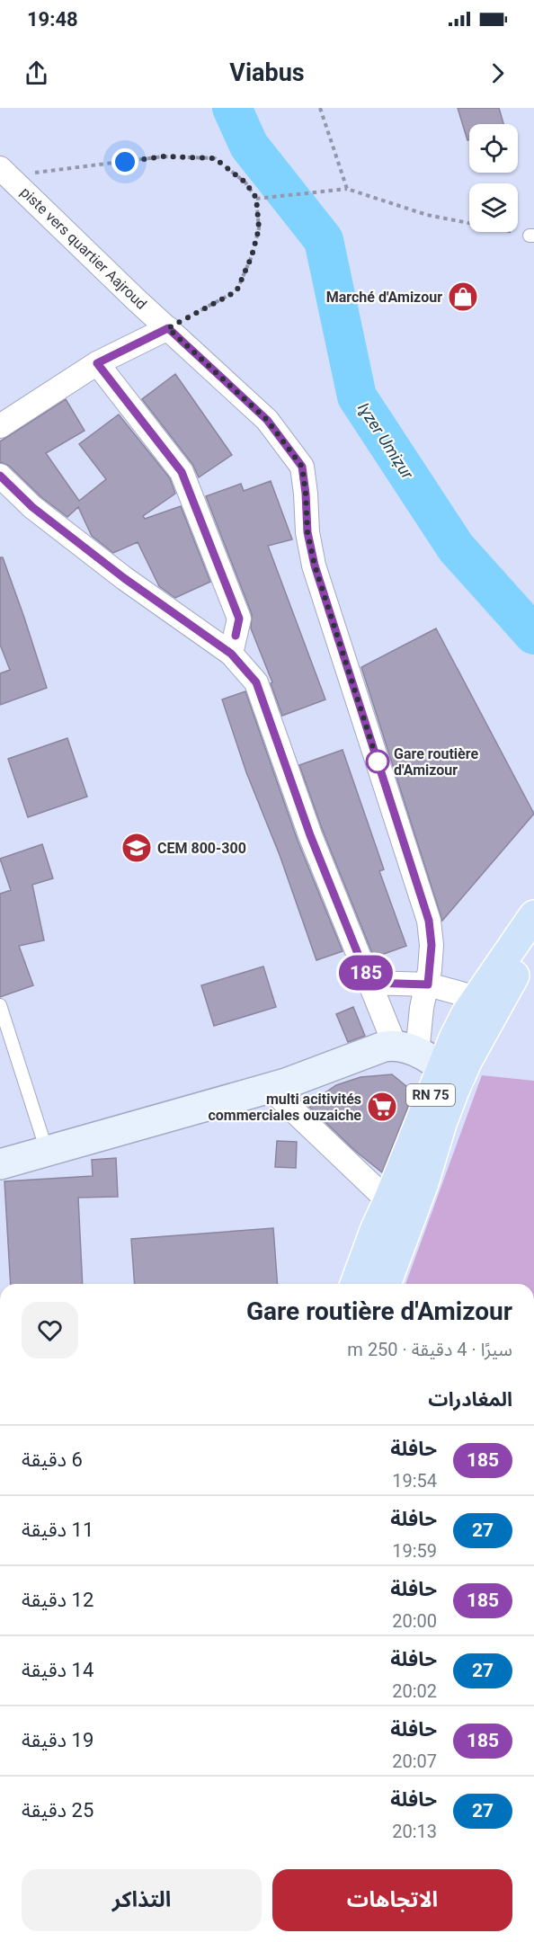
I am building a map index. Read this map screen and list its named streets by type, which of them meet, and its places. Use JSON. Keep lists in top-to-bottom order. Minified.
{"streets":{"main road":["RN 75"],"street":["piste vers quartier Aajroud"]},"crossings":[["piste vers quartier Aajroud","RN 75"]],"water":["Iɣzer Umiẓur"],"places":{"shop":["Marché d'Amizour"],"other":["Gare routière d'Amizour"],"school or university":["CEM 800-300"],"supermarket":["multi acitivités commerciales ouzaiche"]},"lines":["bus line 185"],"page":{"status":"19:48","header":"Viabus","on_map":"185","heading":[["Gare routière d'Amizour","سيرًا · 4 دقيقة · 250 m"],"المغادرات"],"list":[{"mark":"185","name":"حافلة","note":"19:54","value":"6 دقيقة"},{"mark":"27","name":"حافلة","note":"19:59","value":"11 دقيقة"},{"mark":"185","name":"حافلة","note":"20:00","value":"12 دقيقة"},{"mark":"27","name":"حافلة","note":"20:02","value":"14 دقيقة"},{"mark":"185","name":"حافلة","note":"20:07","value":"19 دقيقة"},{"mark":"27","name":"حافلة","note":"20:13","value":"25 دقيقة"}],"buttons":["الاتجاهات","التذاكر"]}}
